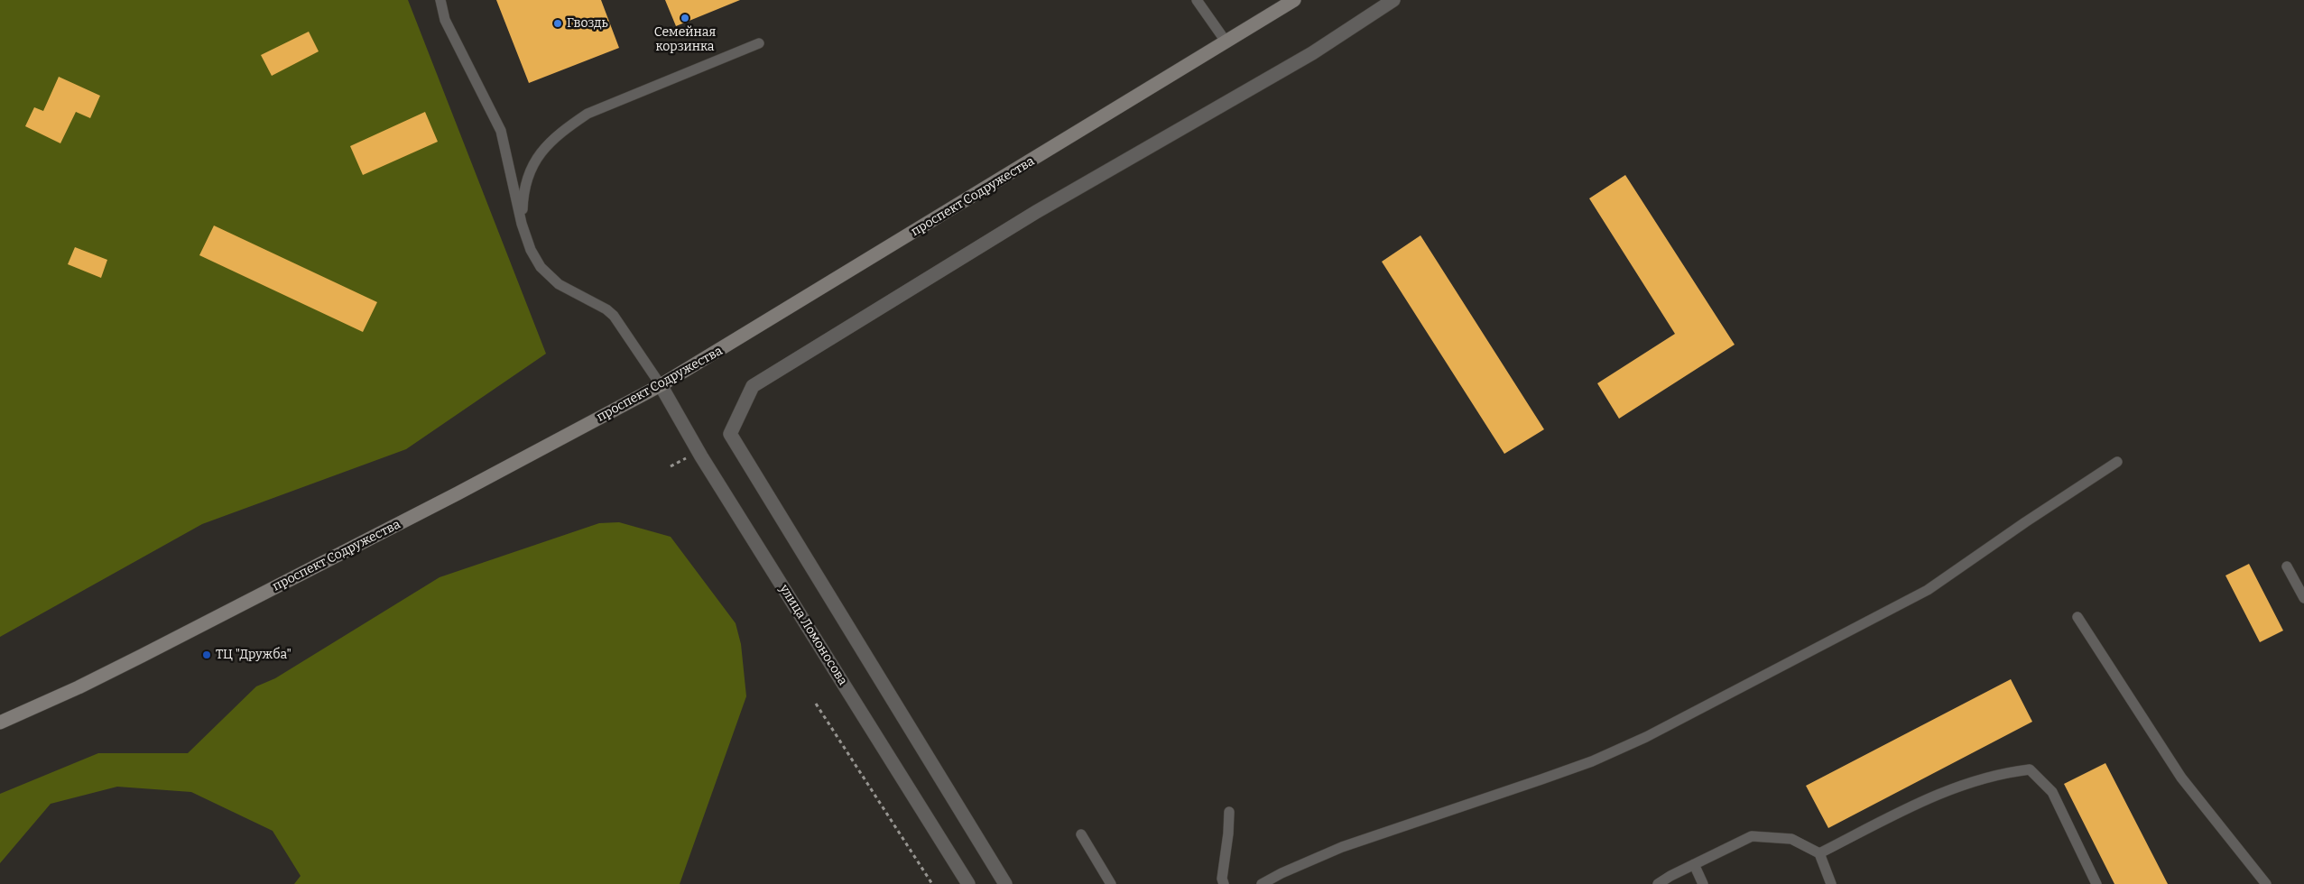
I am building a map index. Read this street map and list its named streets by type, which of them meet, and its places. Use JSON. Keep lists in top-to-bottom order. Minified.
{"streets":{"main road":["проспект Содружества"],"street":["улица Ломоносова"]},"crossings":[["проспект Содружества","улица Ломоносова"]],"places":["Семейная корзинка","Гвоздь","ТЦ \"Дружба\""]}
